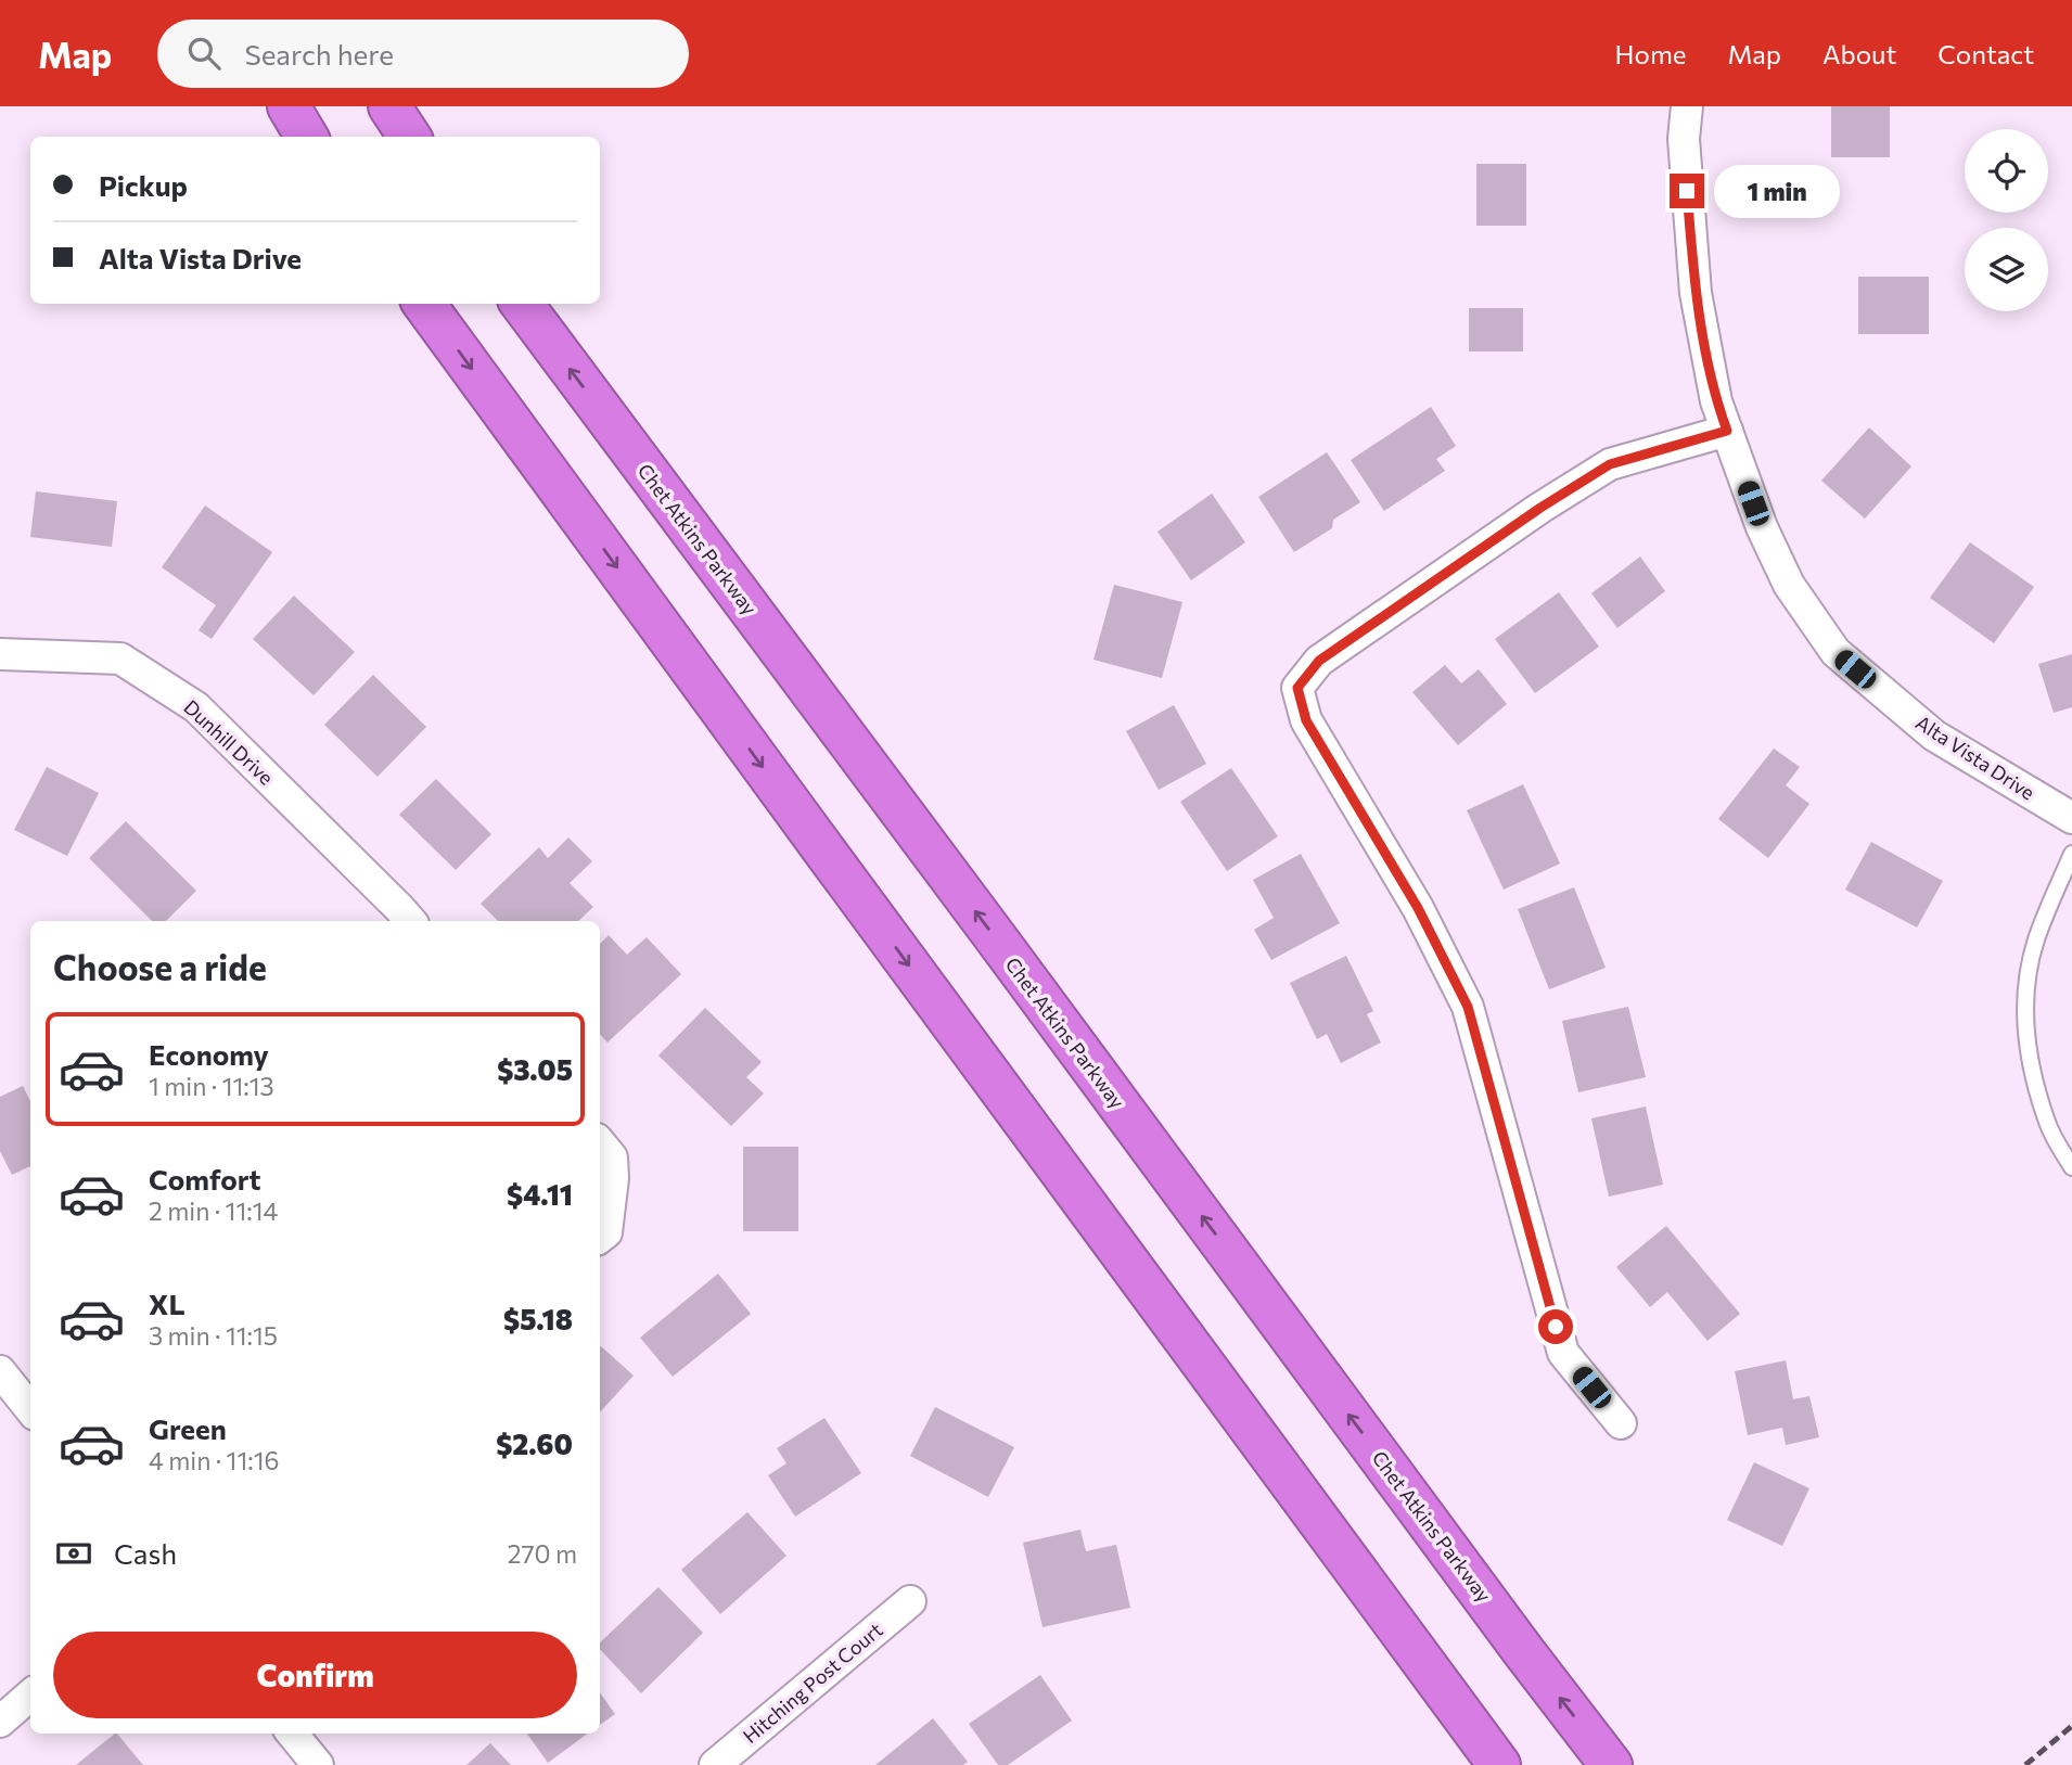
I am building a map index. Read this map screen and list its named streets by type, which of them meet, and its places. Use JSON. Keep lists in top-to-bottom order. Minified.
{"streets":{"highway":["Chet Atkins Parkway"],"street":["Dunhill Drive","Alta Vista Drive","Hitching Post Court"]},"page":{"header":"Map","search":"Search here","nav":["Home","Map","About","Contact"],"banner":["Pickup","Alta Vista Drive"],"bubble":"1 min","heading":"Choose a ride","list":[{"name":"Economy","note":"1 min · 11:13","value":"$3.05"},{"name":"Comfort","note":"2 min · 11:14","value":"$4.11"},{"name":"XL","note":"3 min · 11:15","value":"$5.18"},{"name":"Green","note":"4 min · 11:16","value":"$2.60"}],"pay":["Cash","270 m"],"buttons":"Confirm"}}
